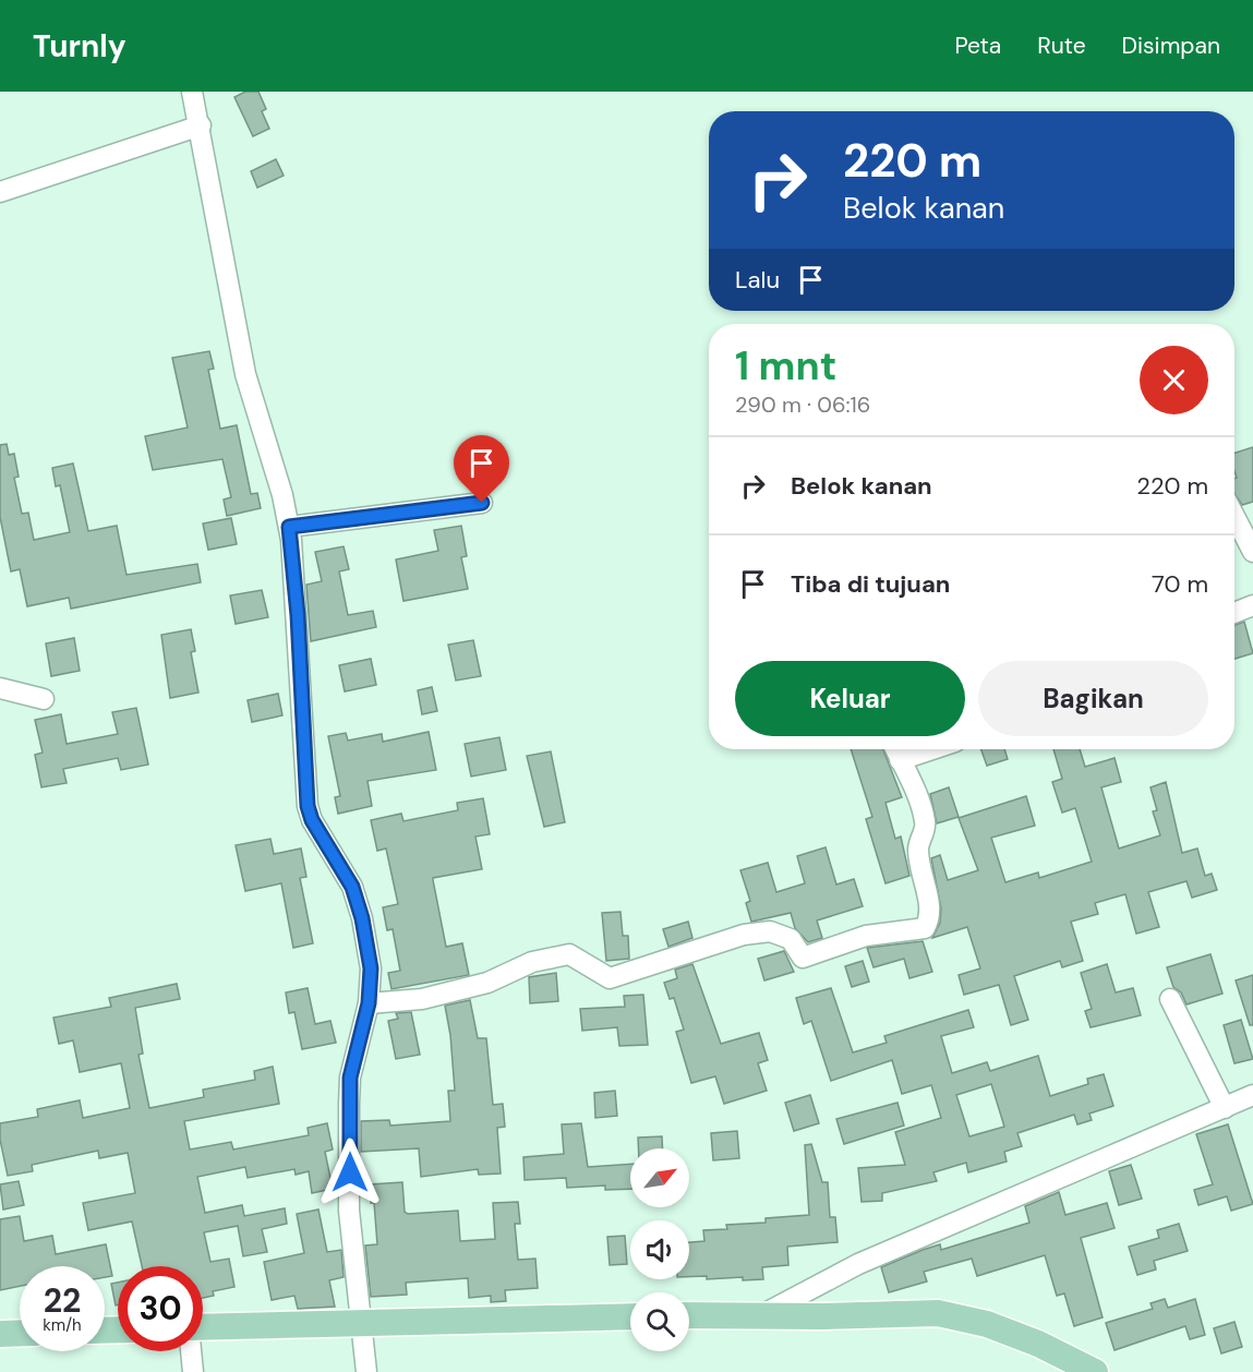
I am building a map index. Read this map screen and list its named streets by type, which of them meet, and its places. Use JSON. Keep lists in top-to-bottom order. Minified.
{"north":"top right","page":{"header":"Turnly","nav":["Peta","Rute","Disimpan"],"turn":["220 m","Belok kanan"],"then":"Lalu","heading":["1 mnt","290 m · 06:16"],"list":[{"name":"Belok kanan","value":"220 m"},{"name":"Tiba di tujuan","value":"70 m"}],"buttons":["Keluar","Bagikan"],"speed":"22 km/h","limit":"30"}}
